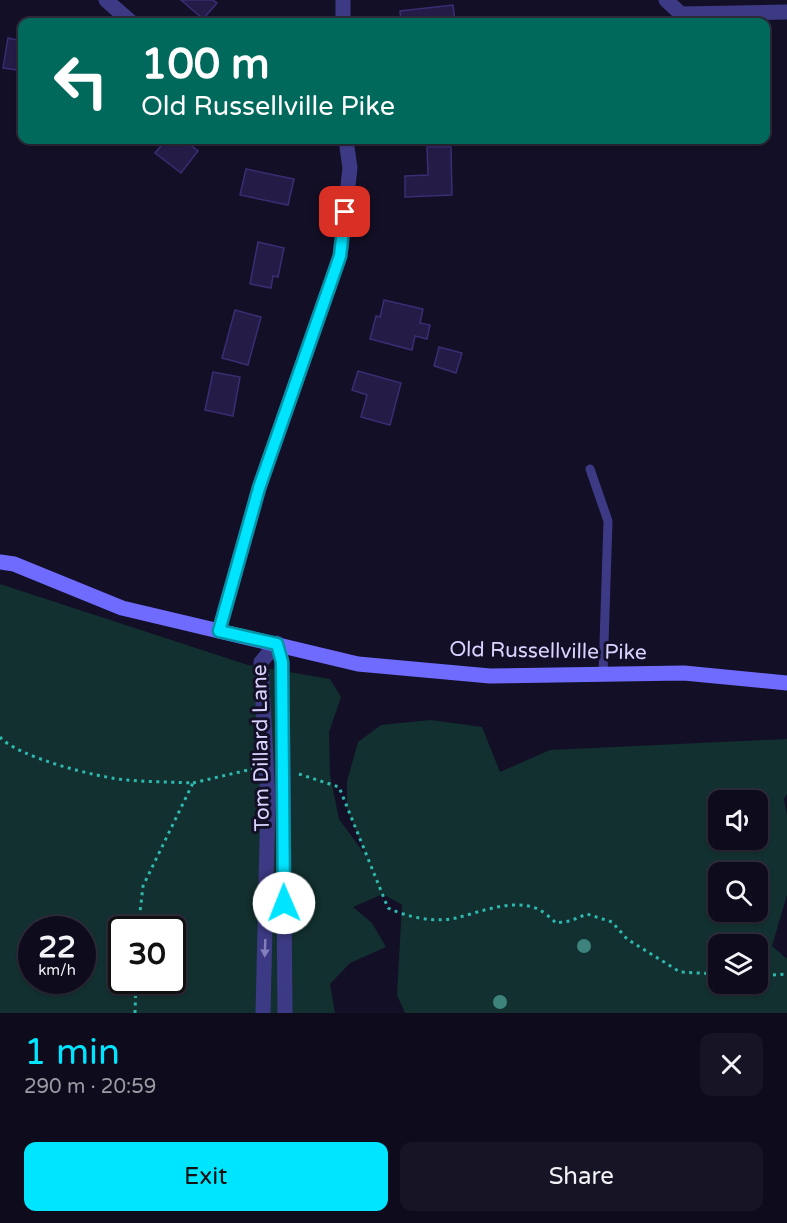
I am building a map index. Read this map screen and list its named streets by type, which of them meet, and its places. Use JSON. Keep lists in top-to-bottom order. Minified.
{"streets":{"street":["Old Russellville Pike","Tom Dillard Lane"]},"crossings":[["Old Russellville Pike","Tom Dillard Lane"]],"page":{"turn":["100 m","Old Russellville Pike"],"speed":"22 km/h","limit":"30","heading":["1 min","290 m · 20:59"],"buttons":["Exit","Share"]}}
